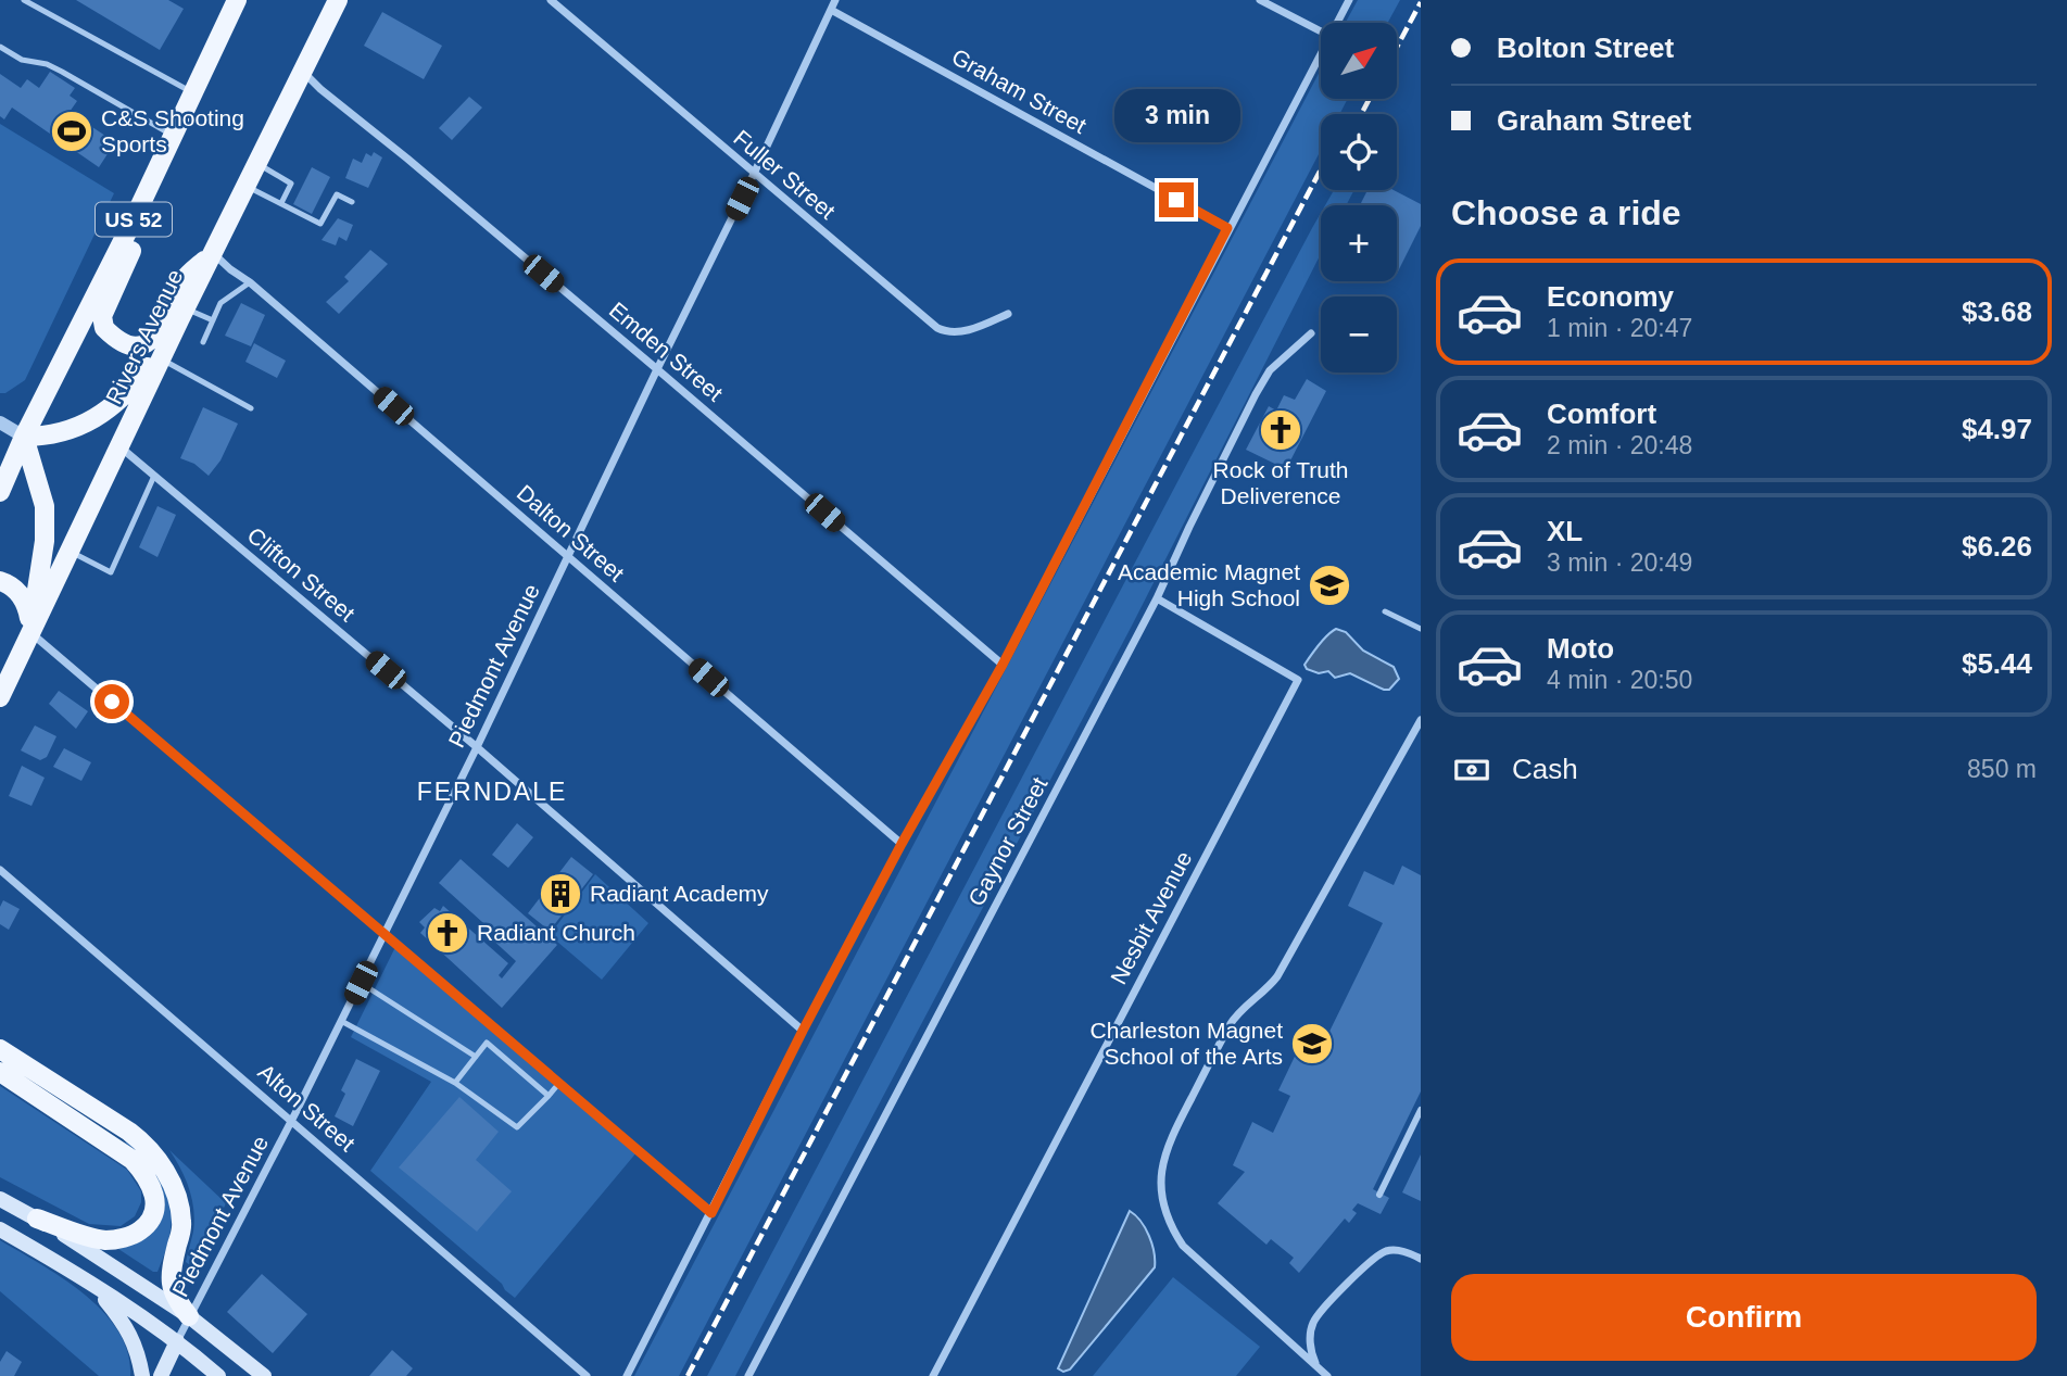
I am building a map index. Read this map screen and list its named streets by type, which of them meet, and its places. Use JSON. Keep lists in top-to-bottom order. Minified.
{"streets":{"main road":["US 52","Rivers Avenue"],"street":["Graham Street","Fuller Street","Emden Street","Dalton Street","Clifton Street","Piedmont Avenue","Gaynor Street","Nesbit Avenue","Alton Street"]},"crossings":[["Graham Street","Piedmont Avenue"],["Fuller Street","Piedmont Avenue"],["Rivers Avenue","Emden Street"],["Rivers Avenue","Dalton Street"],["Rivers Avenue","Clifton Street"],["Emden Street","Piedmont Avenue"],["Dalton Street","Piedmont Avenue"],["Clifton Street","Piedmont Avenue"],["Piedmont Avenue","Alton Street"],["Gaynor Street","Nesbit Avenue"]],"districts":["FERNDALE"],"places":{"sports":["C&S Shooting Sports"],"church":["Rock of Truth Deliverence","Radiant Church"],"school or university":["Academic Magnet High School","Charleston Magnet School of the Arts"],"building":["Radiant Academy"]},"north":"top right","page":{"banner":["Bolton Street","Graham Street"],"map_buttons":["+","−"],"bubble":"3 min","heading":"Choose a ride","list":[{"name":"Economy","note":"1 min · 20:47","value":"$3.68"},{"name":"Comfort","note":"2 min · 20:48","value":"$4.97"},{"name":"XL","note":"3 min · 20:49","value":"$6.26"},{"name":"Moto","note":"4 min · 20:50","value":"$5.44"}],"pay":["Cash","850 m"],"buttons":"Confirm"}}
